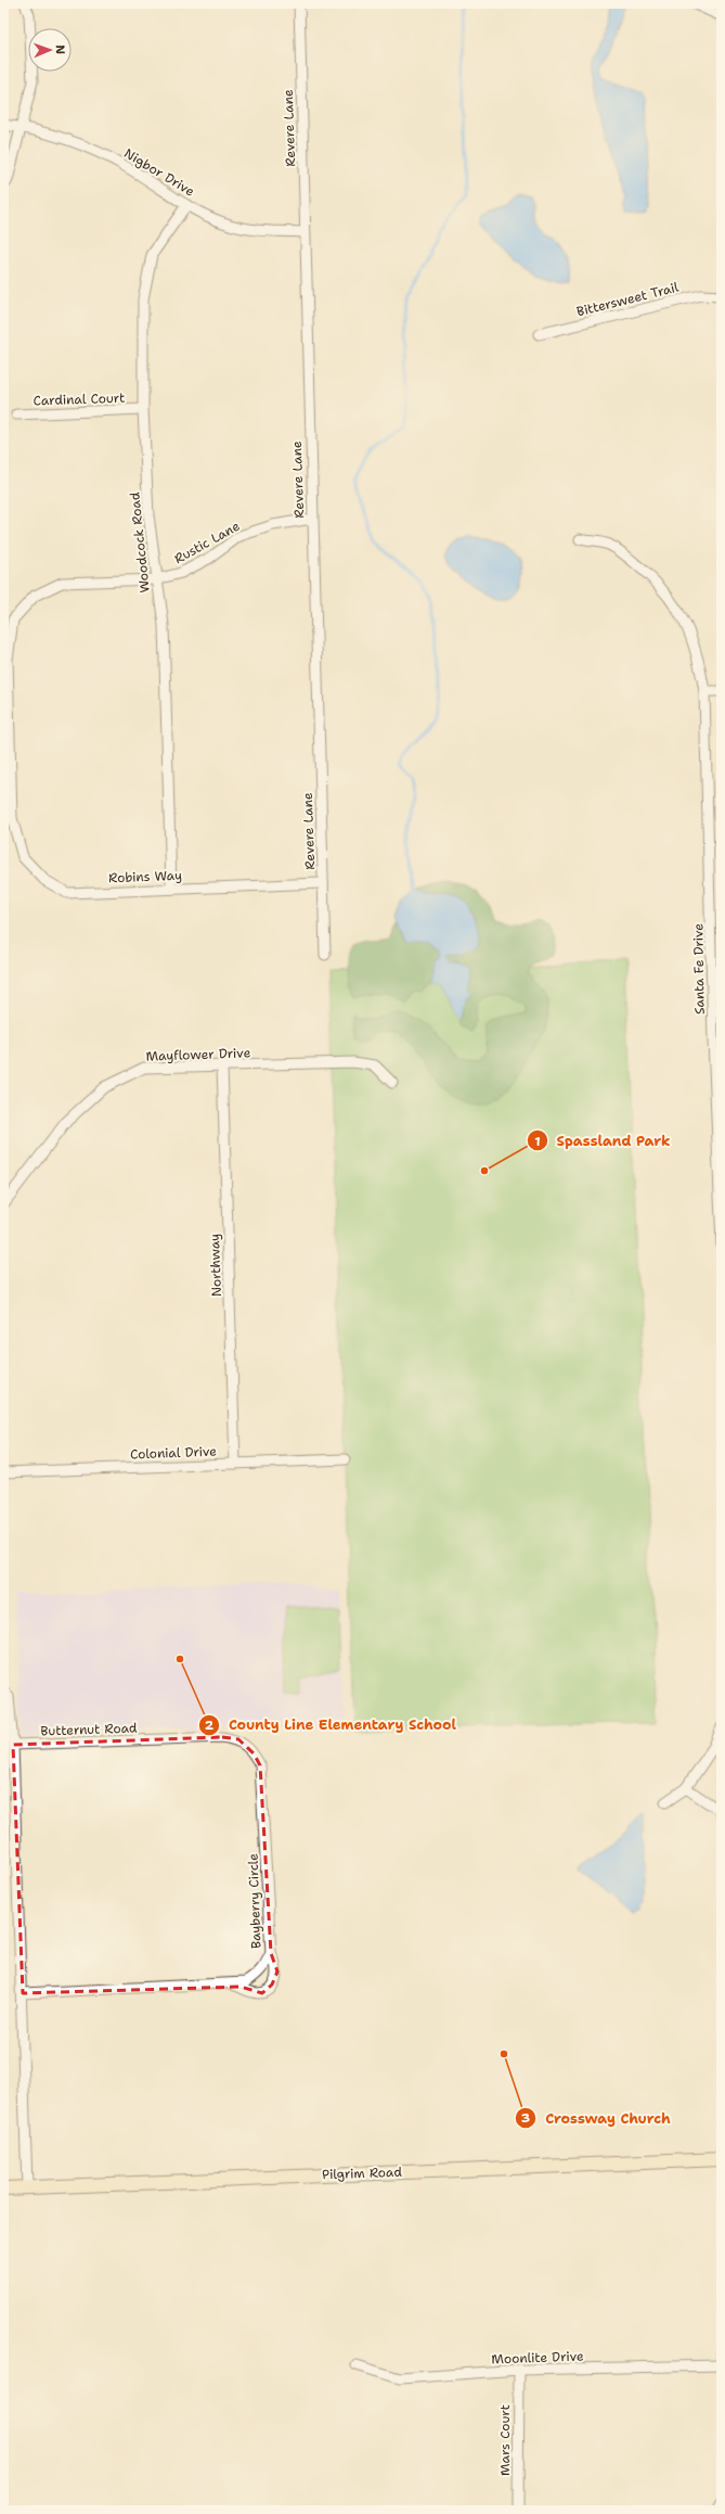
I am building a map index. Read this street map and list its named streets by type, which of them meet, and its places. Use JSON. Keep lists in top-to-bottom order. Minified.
{"streets":{"street":["Revere Lane","Nigbor Drive","Bittersweet Trail","Cardinal Court","Woodcock Road","Rustic Lane","Robins Way","Santa Fe Drive","Mayflower Drive","Northway","Colonial Drive","Butternut Road","Bayberry Circle","Pilgrim Road","Moonlite Drive","Mars Court"]},"crossings":[["Revere Lane","Nigbor Drive"],["Revere Lane","Rustic Lane"],["Revere Lane","Robins Way"],["Nigbor Drive","Woodcock Road"],["Cardinal Court","Woodcock Road"],["Woodcock Road","Rustic Lane"],["Woodcock Road","Robins Way"],["Rustic Lane","Robins Way"],["Mayflower Drive","Northway"],["Northway","Colonial Drive"],["Butternut Road","Bayberry Circle"],["Moonlite Drive","Mars Court"]],"places":["Spassland Park","County Line Elementary School","Crossway Church"],"north":"right"}
